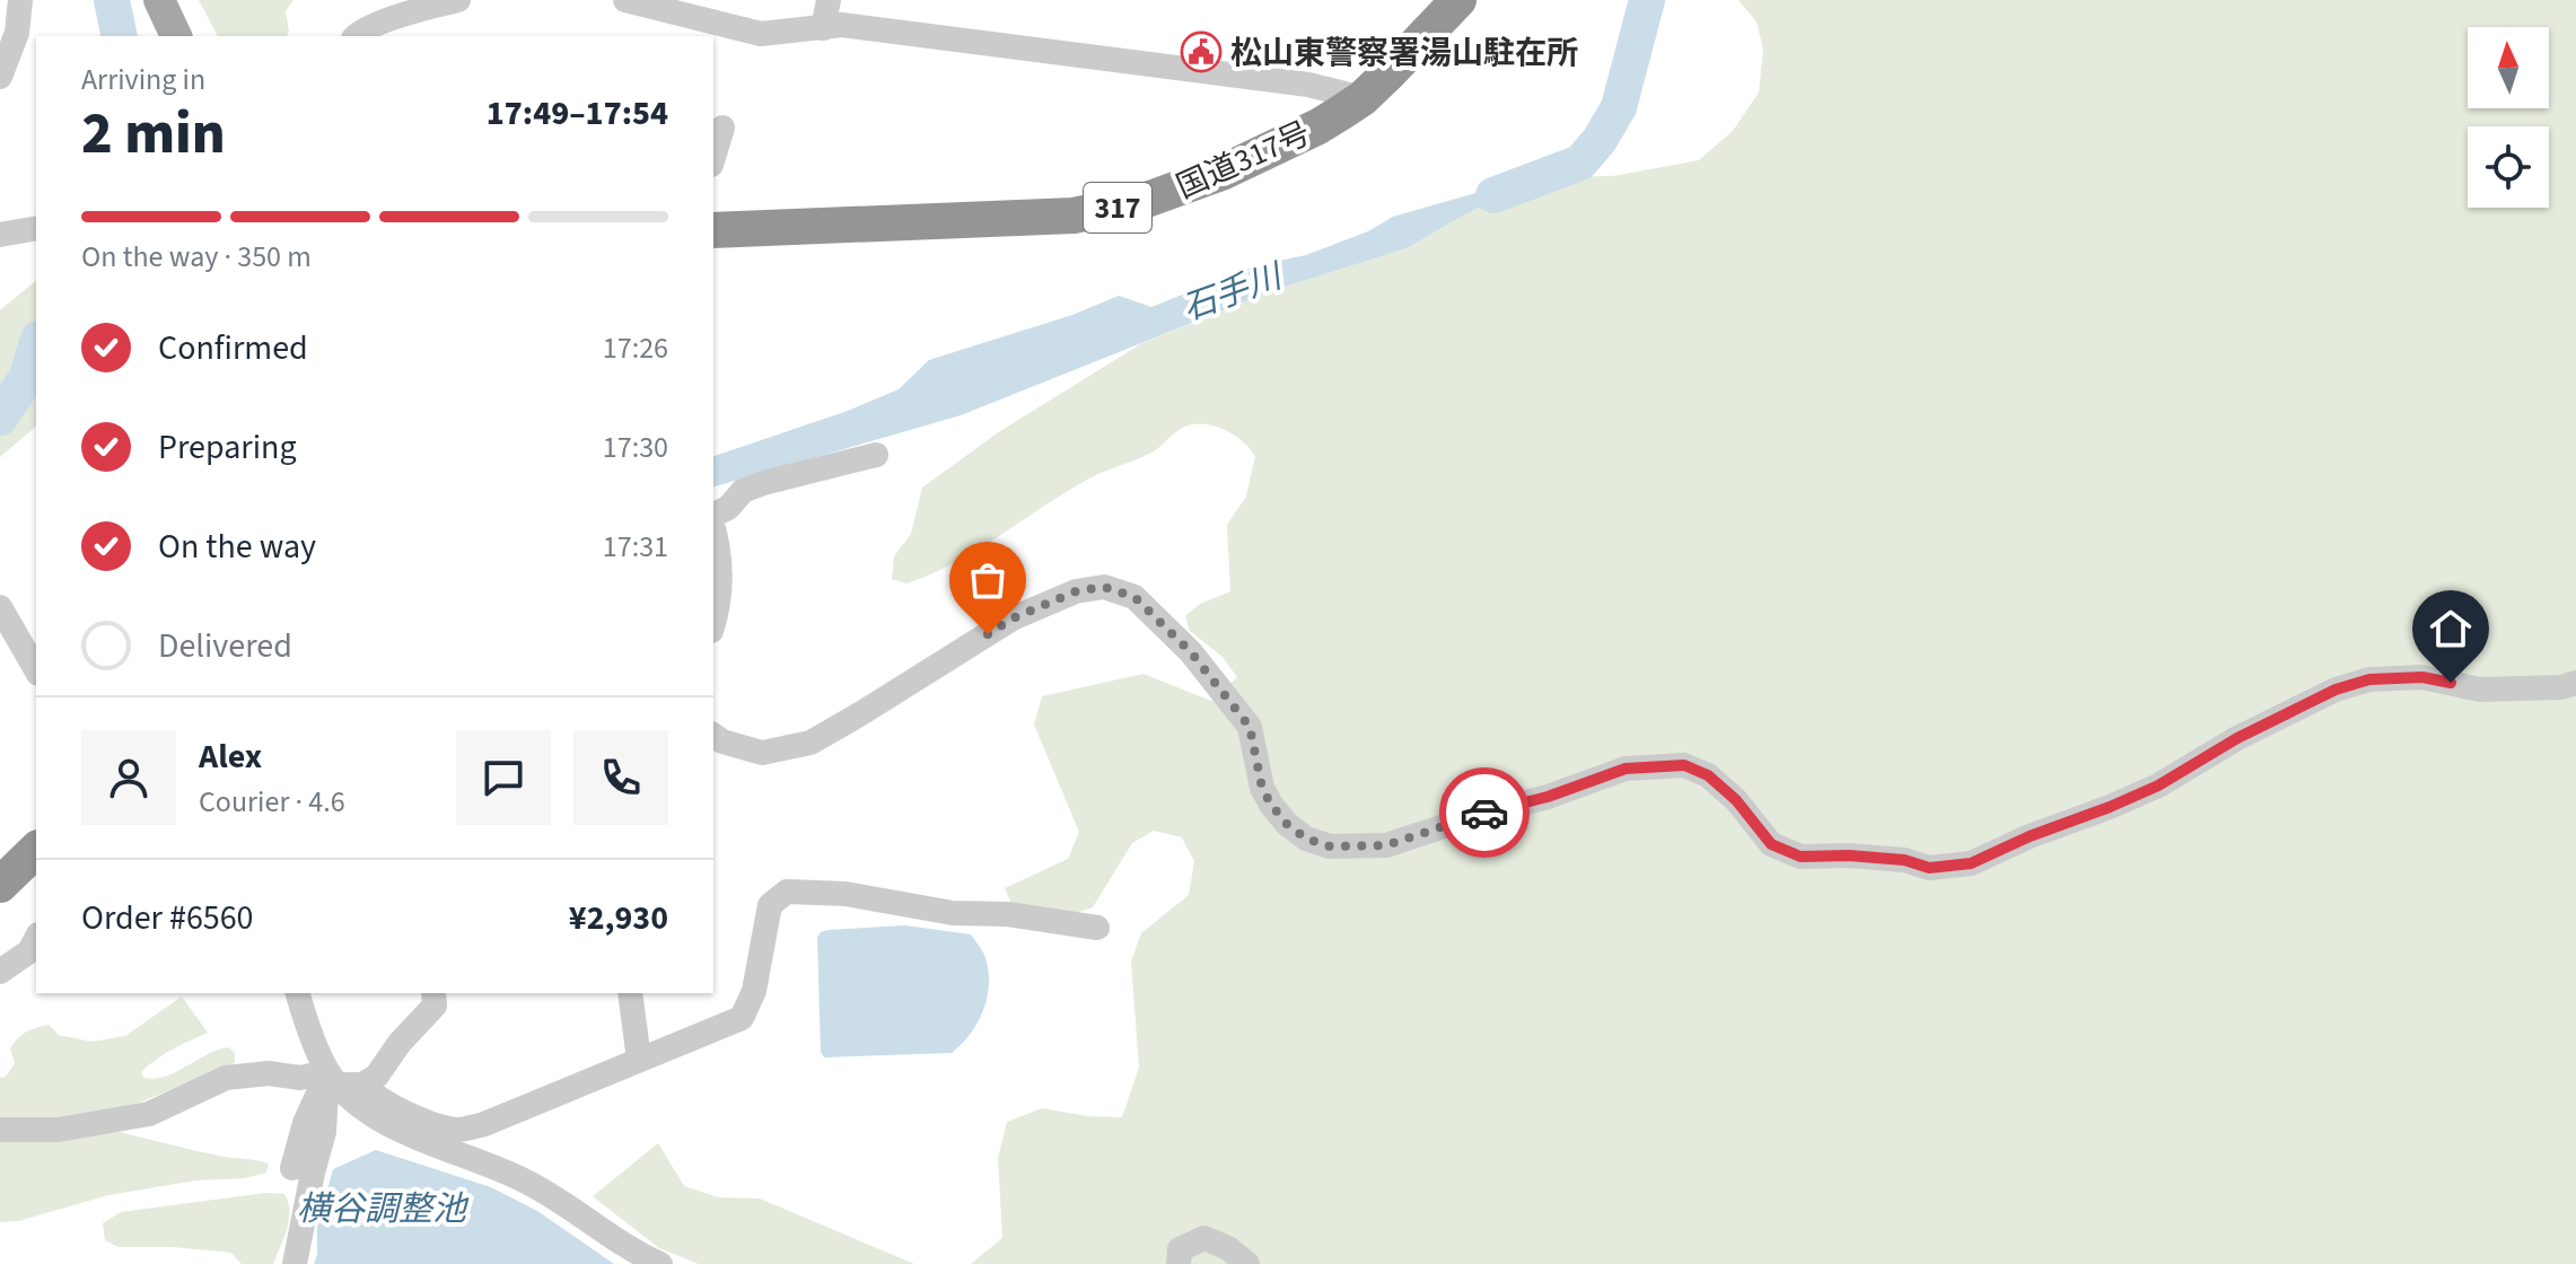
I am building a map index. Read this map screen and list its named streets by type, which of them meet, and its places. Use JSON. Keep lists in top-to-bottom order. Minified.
{"streets":{"highway":["国道317号","317"]},"water":["石手川","横谷調整池"],"places":{"public building":["松山東警察署湯山駐在所"]},"north":"top","page":{"heading":["2 min","Arriving in","17:49–17:54"],"panel":["Alex","Courier · 4.6","Order #6560","¥2,930"],"bar":"On the way · 350 m","list":[["Confirmed","17:26"],["Preparing","17:30"],["On the way","17:31"],"Delivered"]}}
